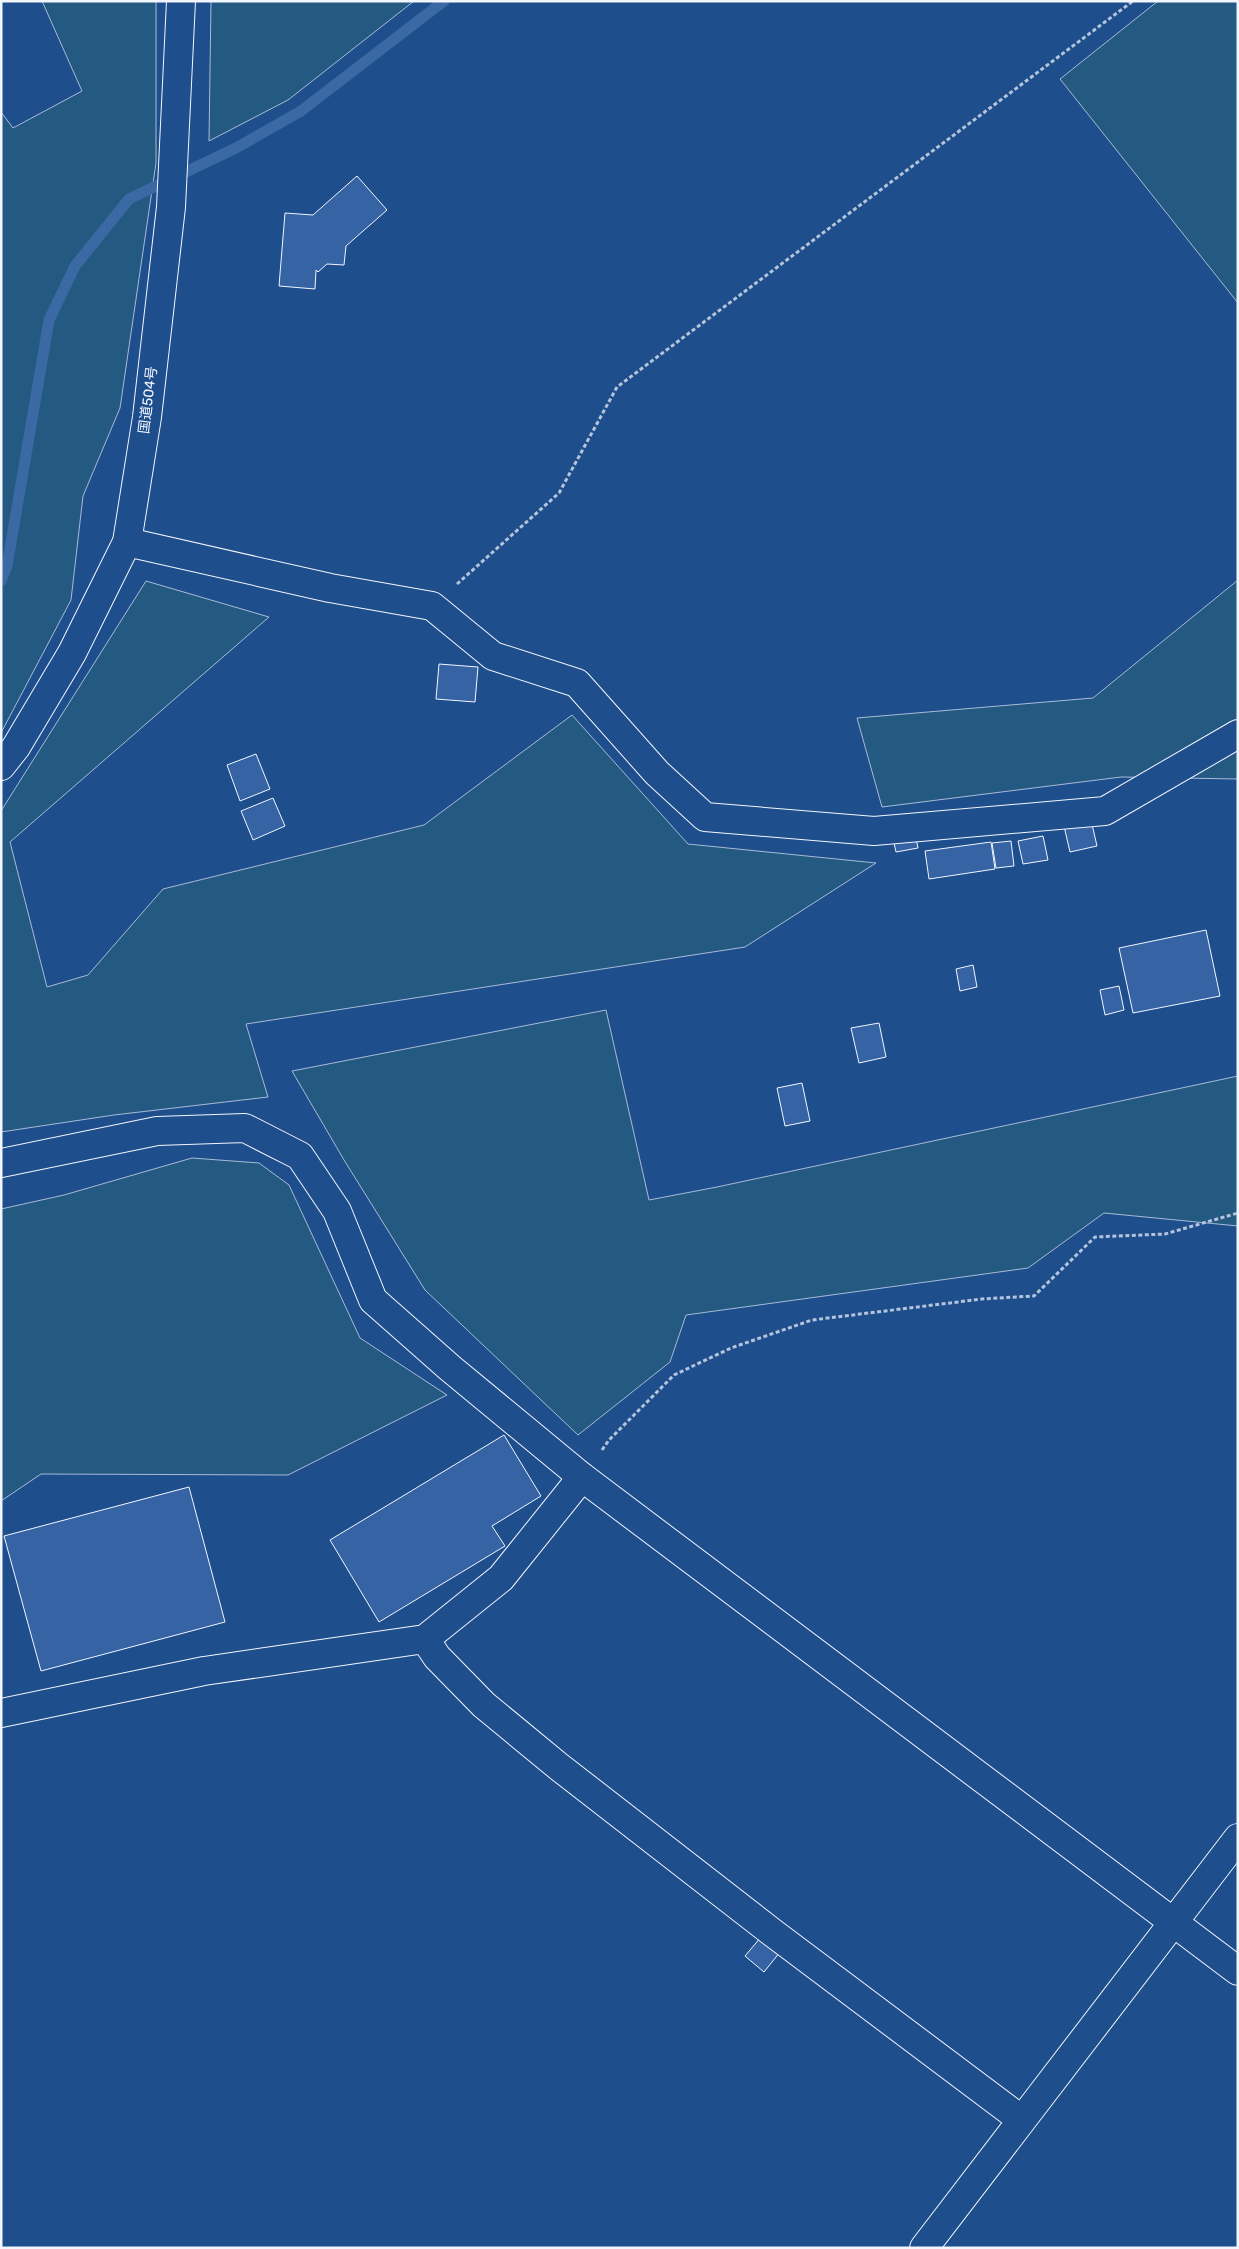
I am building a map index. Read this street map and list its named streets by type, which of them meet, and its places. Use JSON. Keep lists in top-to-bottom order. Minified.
{"streets":{"main road":["国道504号"]}}
